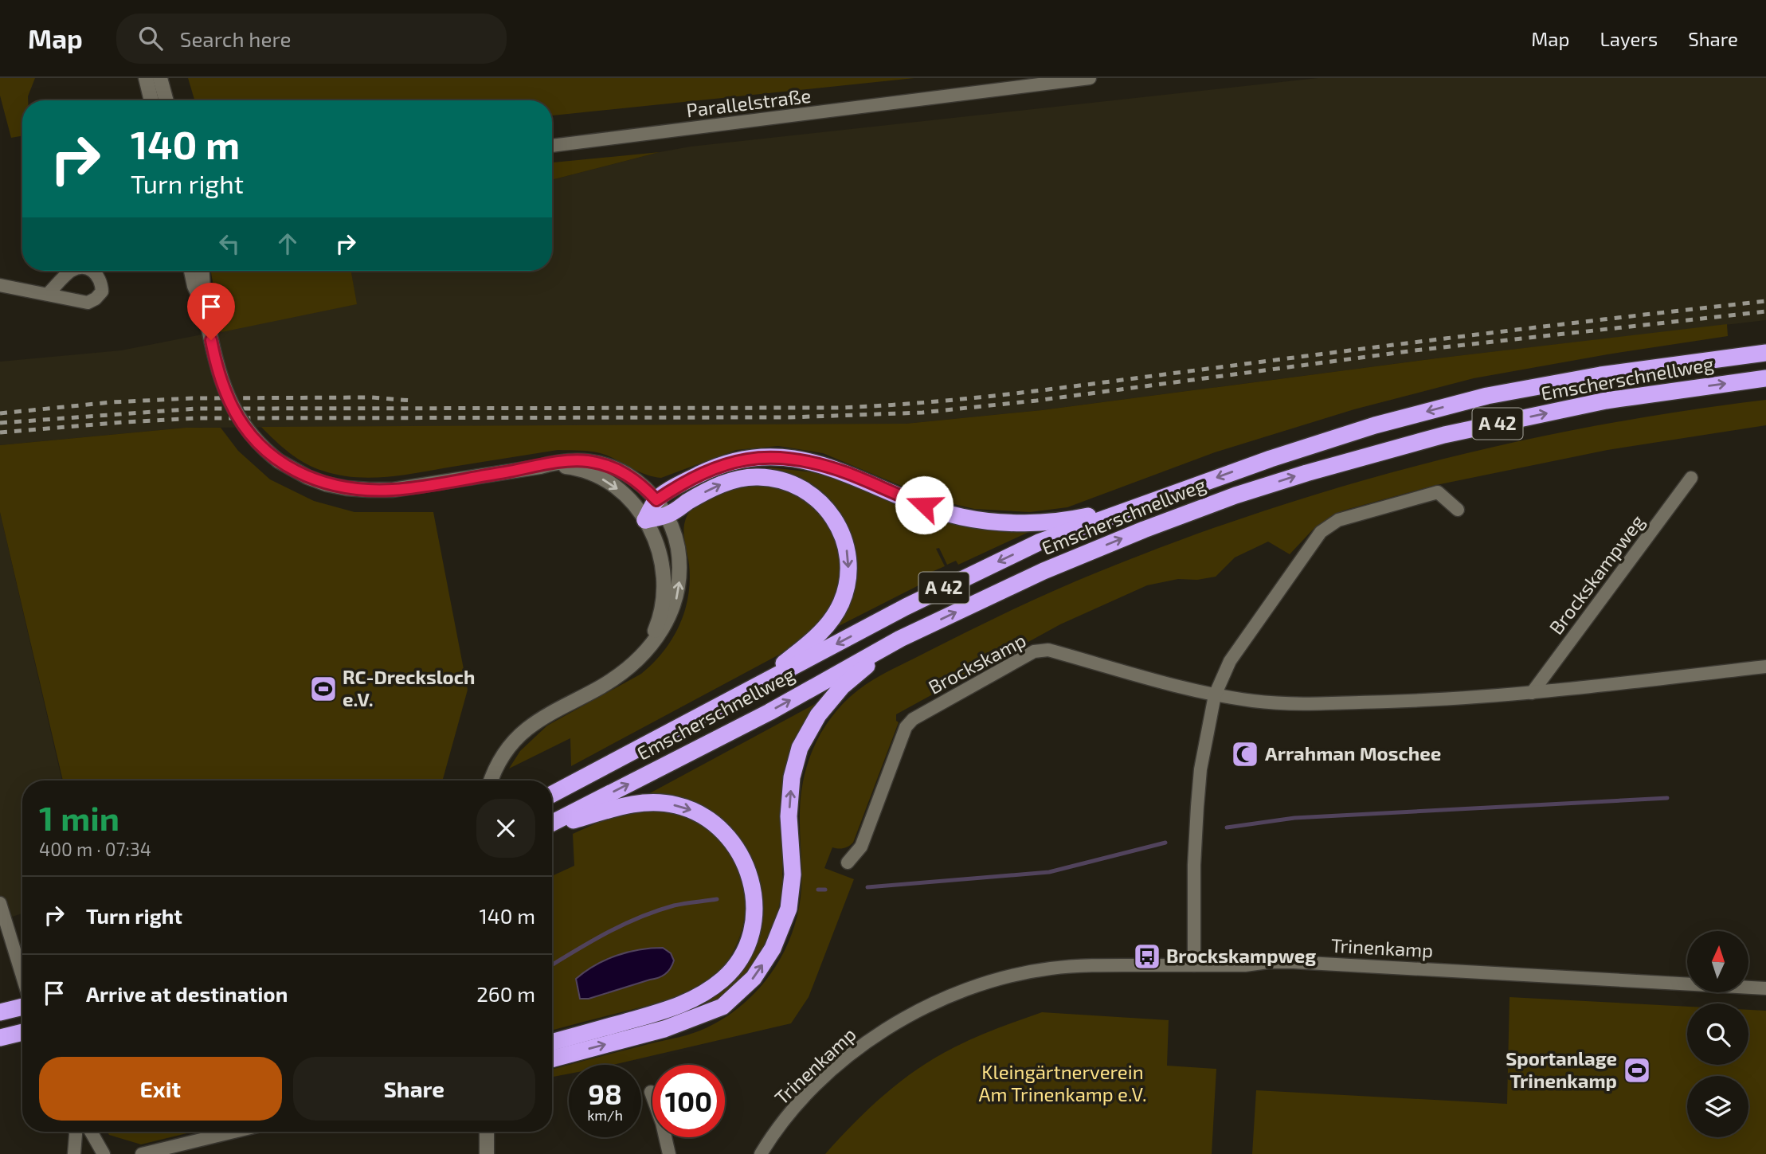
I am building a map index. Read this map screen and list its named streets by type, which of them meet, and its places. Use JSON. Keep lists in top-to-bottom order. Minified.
{"streets":{"highway":["Emscherschnellweg","A 42"],"street":["Parallelstraße","Brockskampweg","Brockskamp","Trinenkamp"]},"parks":["Kleingärtnerverein Am Trinenkamp e.V."],"places":{"sports":["RC-Drecksloch e.V.","Sportanlage Trinenkamp"],"mosque":["Arrahman Moschee"],"bus stop":["Brockskampweg"]},"north":"top","page":{"header":"Map","search":"Search here","nav":["Map","Layers","Share"],"turn":["140 m","Turn right"],"heading":["1 min","400 m · 07:34"],"list":[{"name":"Turn right","value":"140 m"},{"name":"Arrive at destination","value":"260 m"}],"buttons":["Exit","Share"],"speed":"98 km/h","limit":"100"}}
